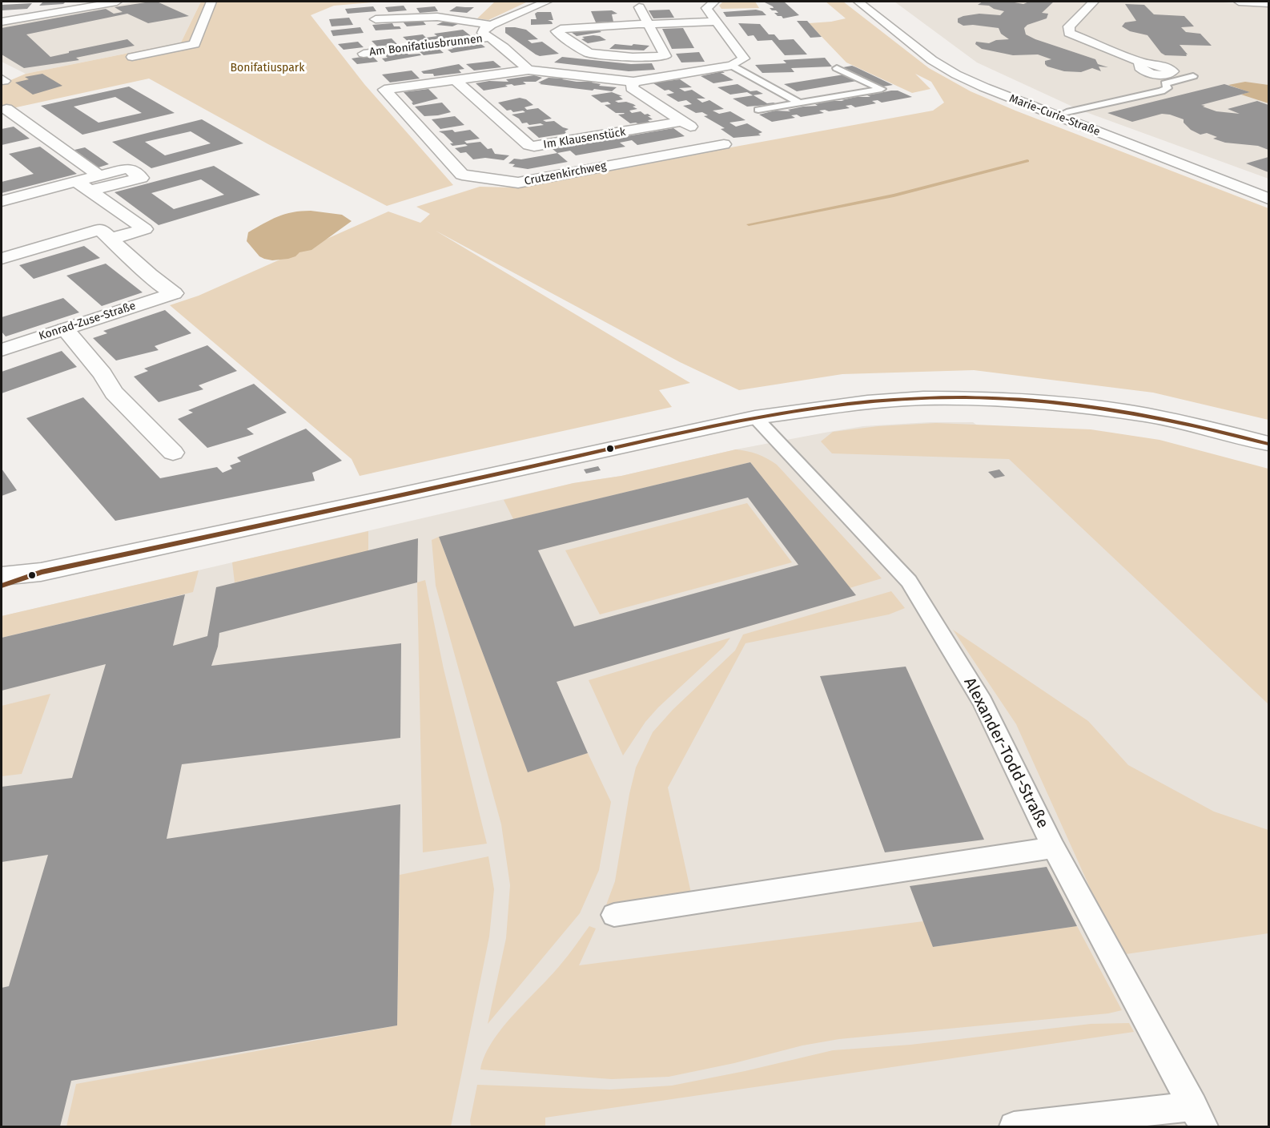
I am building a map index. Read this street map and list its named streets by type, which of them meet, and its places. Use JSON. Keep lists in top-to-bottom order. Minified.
{"streets":{"street":["Am Bonifatiusbrunnen","Marie-Curie-Straße","Im Klausenstück","Crutzenkirchweg","Konrad-Zuse-Straße"],"lane":["Alexander-Todd-Straße"]},"crossings":[["Im Klausenstück","Crutzenkirchweg"]],"parks":["Bonifatiuspark"]}
